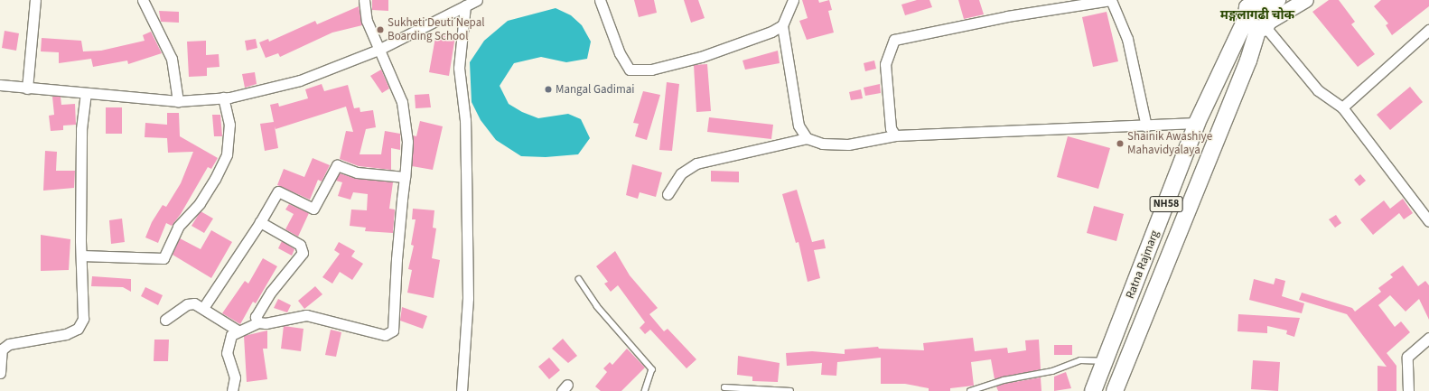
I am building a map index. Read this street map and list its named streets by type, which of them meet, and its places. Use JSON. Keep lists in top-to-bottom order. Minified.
{"streets":{"main road":["NH58","Ratna Rajmarg"]},"districts":["मङ्गलागढी चोक"],"places":["Sukheti Deuti Nepal Boarding School","Mangal Gadimai","Shainik Awashiye Mahavidyalaya"]}
